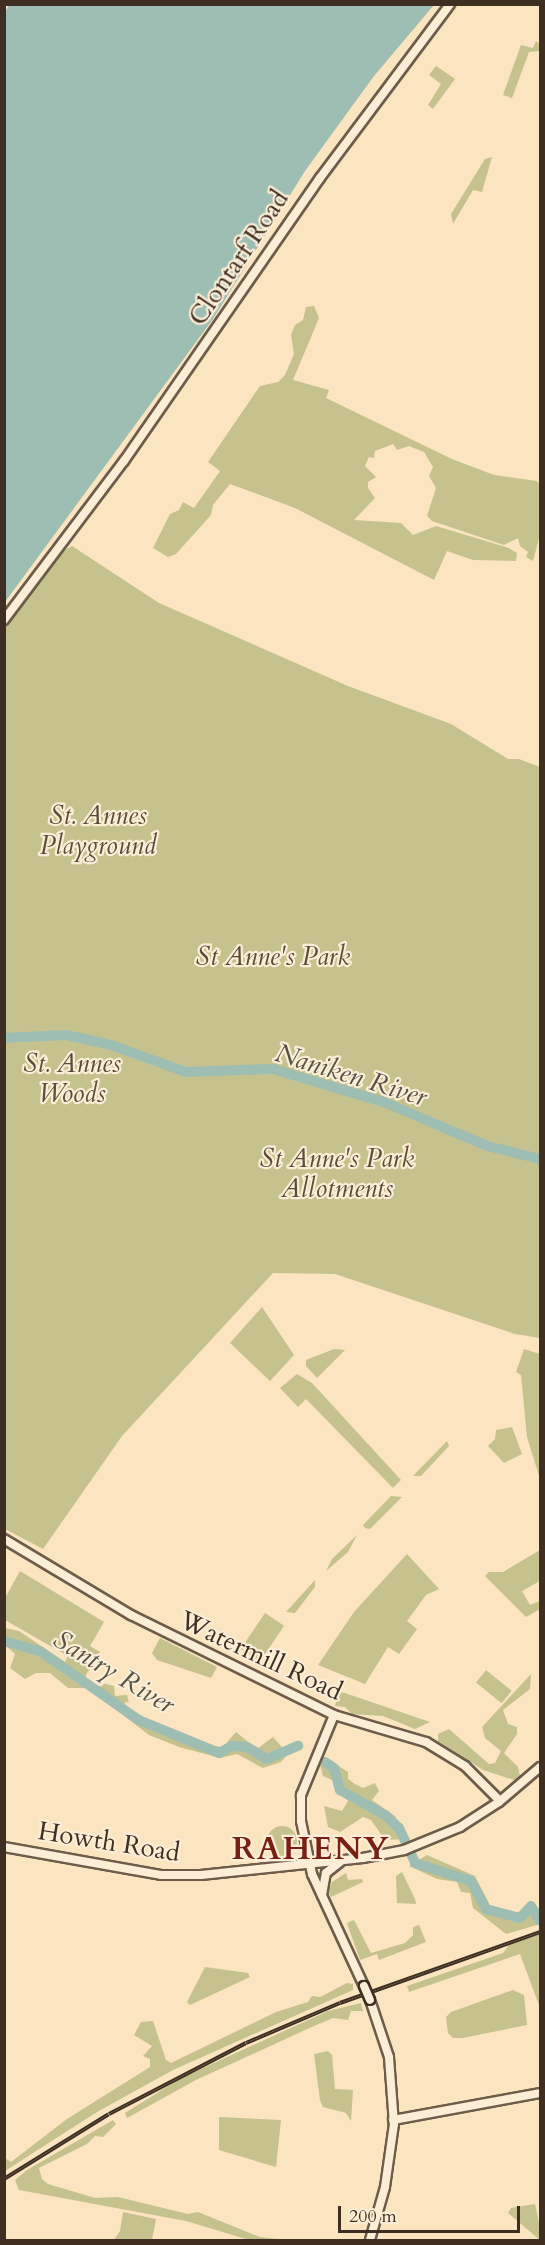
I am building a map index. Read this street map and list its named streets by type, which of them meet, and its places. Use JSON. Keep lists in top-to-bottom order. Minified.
{"streets":{"main road":["Clontarf Road","Watermill Road","Howth Road"]},"crossings":[["Watermill Road","Howth Road"]],"districts":["RAHENY"],"water":["Naniken River","Santry River"],"parks":["St. Annes Playground","St Anne's Park","St. Annes Woods","St Anne's Park Allotments"],"scale_bar":"200 m"}
